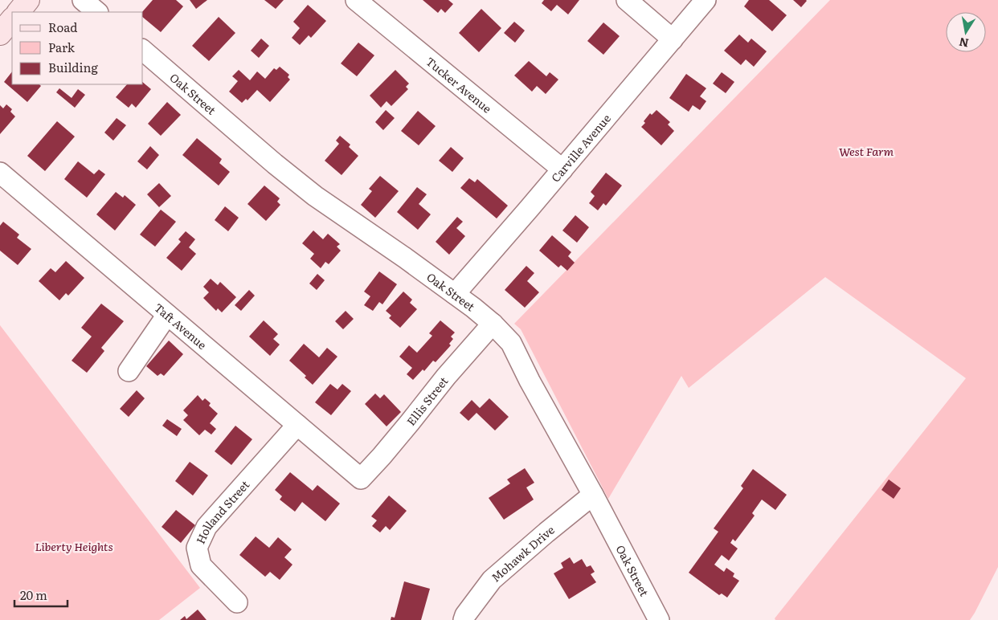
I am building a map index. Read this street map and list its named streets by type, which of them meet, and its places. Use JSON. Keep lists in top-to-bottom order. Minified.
{"streets":{"street":["Tucker Avenue","Oak Street","Carville Avenue","Taft Avenue","Ellis Street","Holland Street","Mohawk Drive"]},"crossings":[["Tucker Avenue","Carville Avenue"],["Oak Street","Carville Avenue"],["Oak Street","Ellis Street"],["Oak Street","Mohawk Drive"],["Taft Avenue","Ellis Street"],["Taft Avenue","Holland Street"]],"parks":["West Farm","Liberty Heights"],"legend":["Road","Park","Building"],"scale_bar":"20 m","north":"bottom"}
